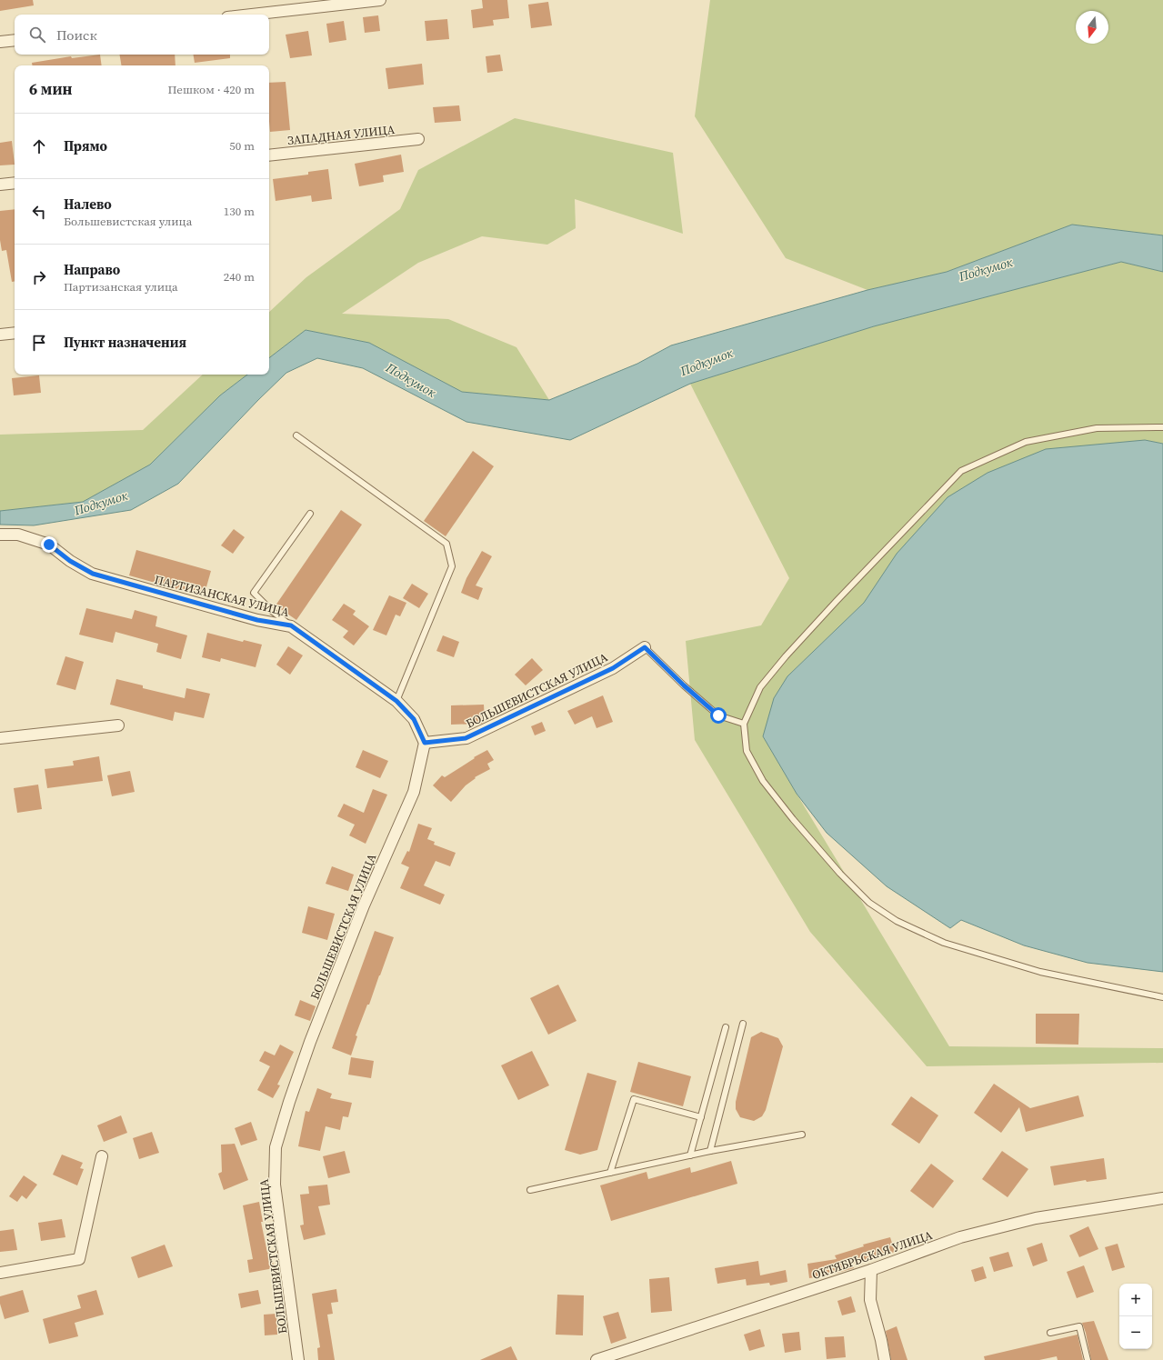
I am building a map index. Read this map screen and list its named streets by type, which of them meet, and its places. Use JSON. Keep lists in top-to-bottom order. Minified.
{"streets":{"street":["ЗАПАДНАЯ УЛИЦА","ПАРТИЗАНСКАЯ УЛИЦА","БОЛЬШЕВИСТСКАЯ УЛИЦА","ОКТЯБРЬСКАЯ УЛИЦА"]},"crossings":[["ПАРТИЗАНСКАЯ УЛИЦА","БОЛЬШЕВИСТСКАЯ УЛИЦА"]],"water":["Подкумок"],"north":"bottom","page":{"search":"Поиск","heading":["6 мин","Пешком · 420 m"],"list":[["Прямо","50 m"],["Налево","Большевистская улица","130 m"],["Направо","Партизанская улица","240 m"],"Пункт назначения"],"map_buttons":["+","−"]}}
